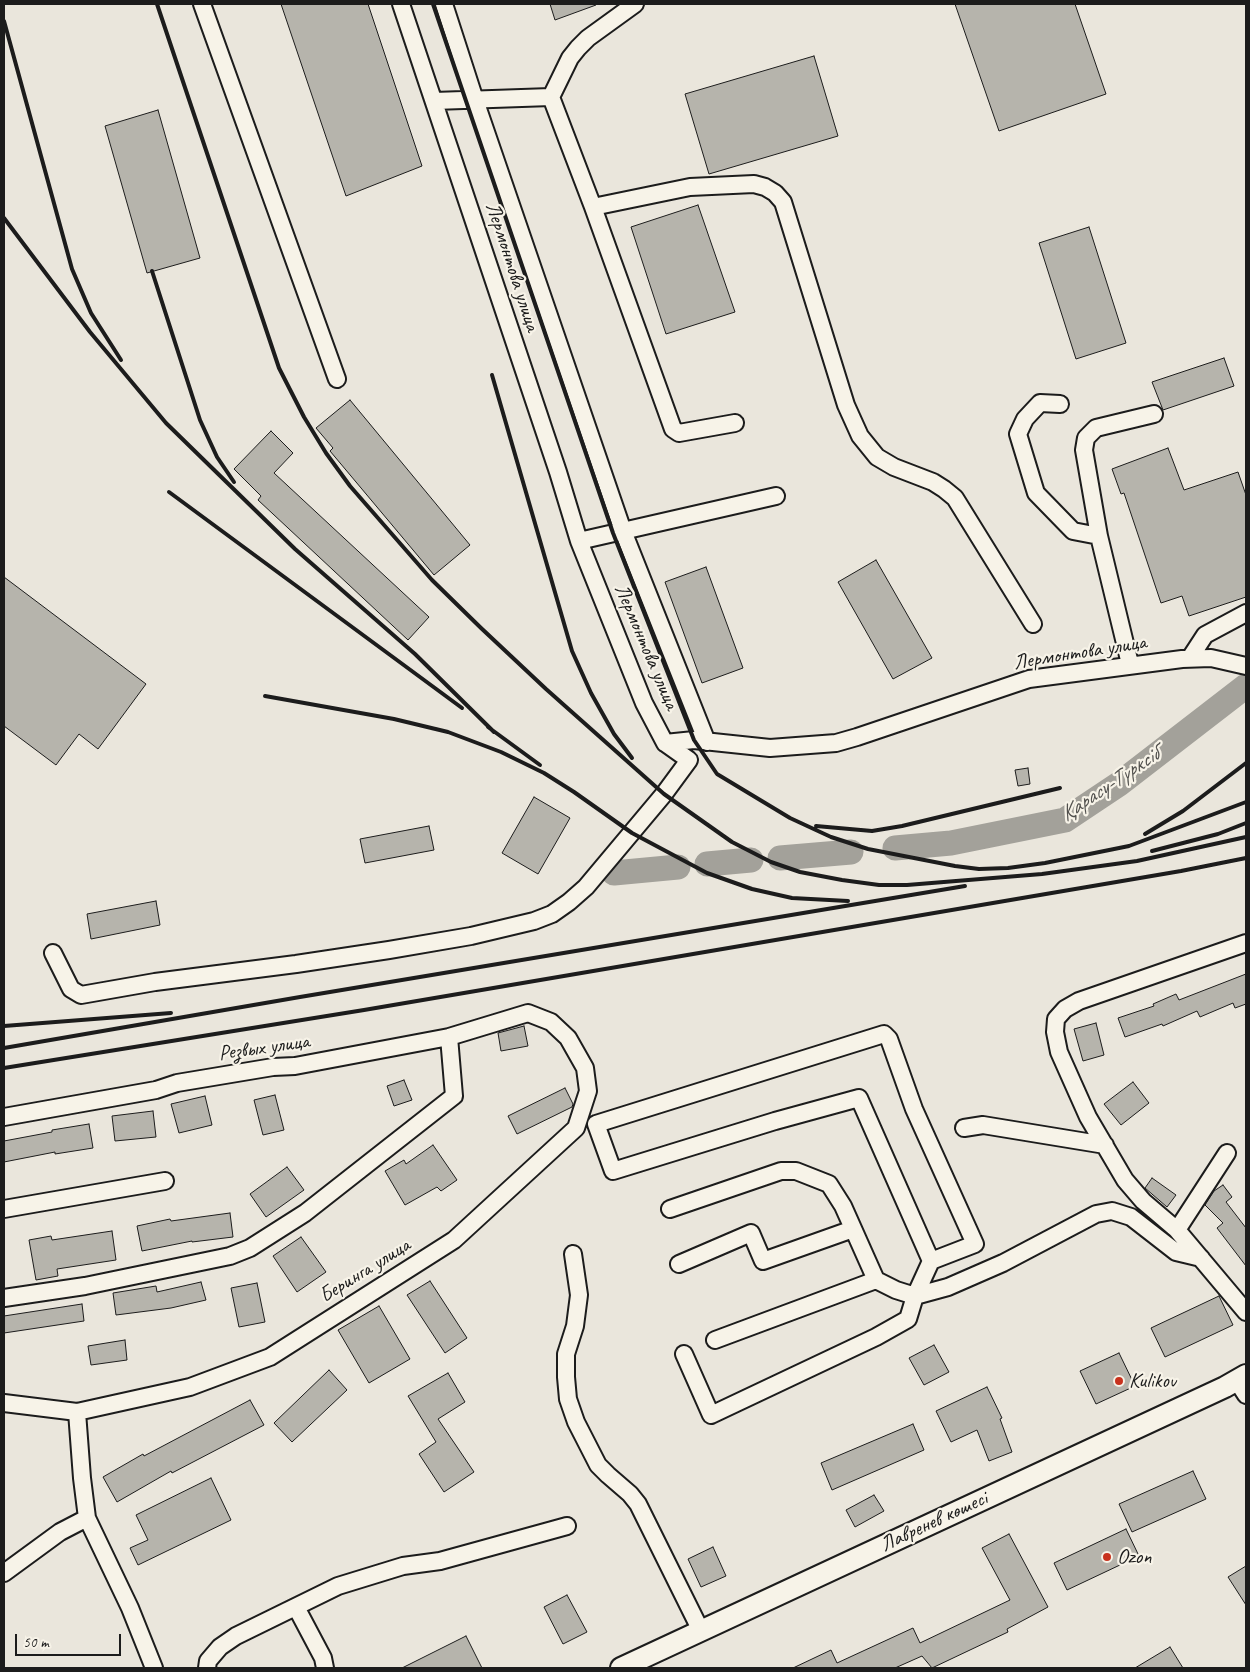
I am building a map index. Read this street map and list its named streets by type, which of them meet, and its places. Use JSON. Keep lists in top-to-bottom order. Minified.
{"streets":{"main road":["Лавренев көшесі"],"street":["Лермонтова улица","Резвых улица","Беринга улица"]},"crossings":[["Резвых улица","Беринга улица"]],"water":["Қарасу-Түрксіб"],"places":["Kulikov","Ozon"],"scale_bar":"50 m"}
